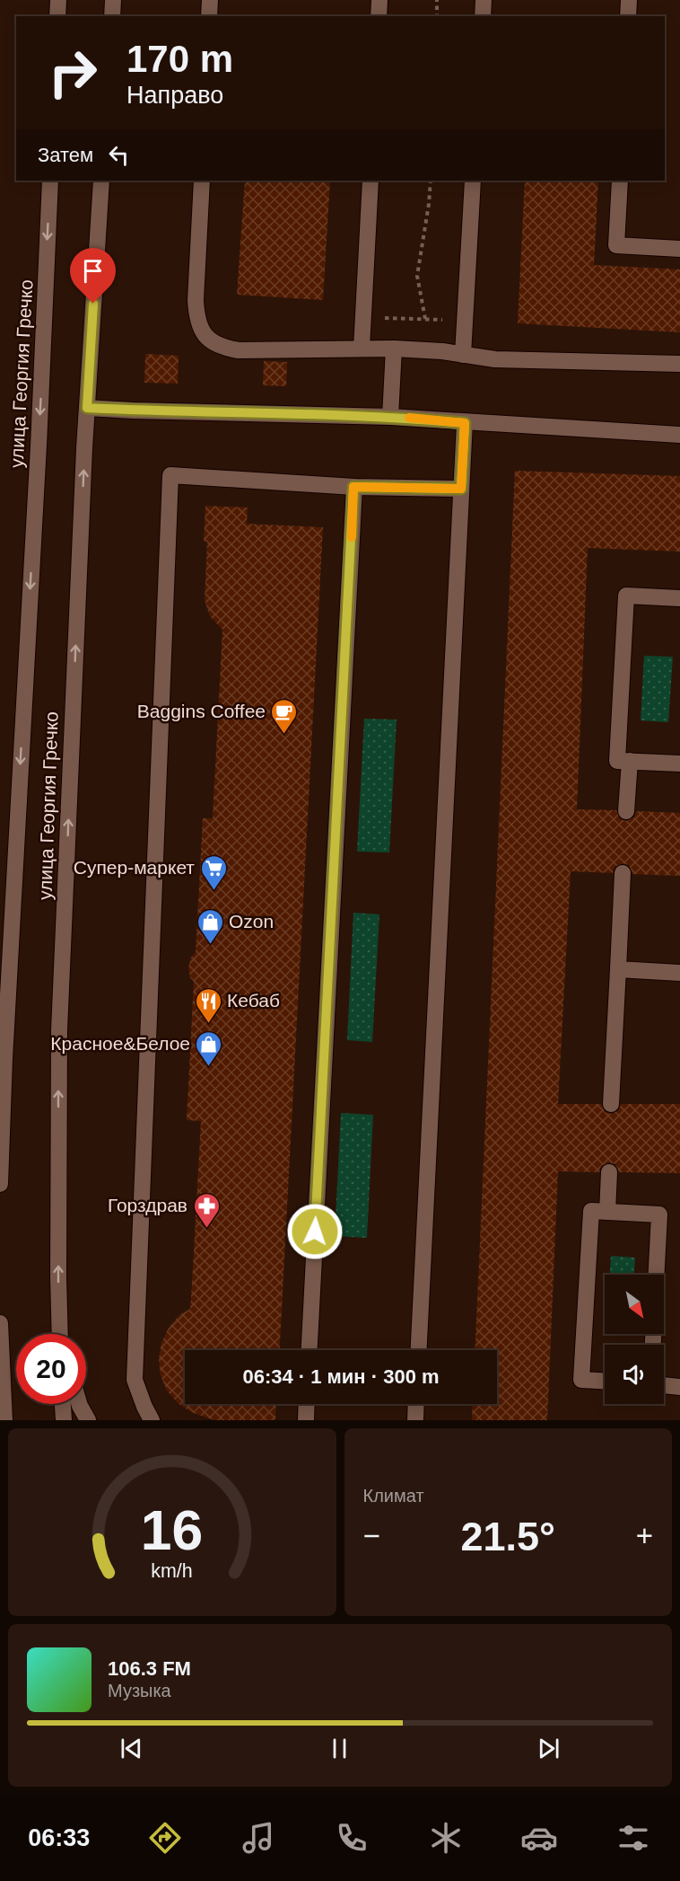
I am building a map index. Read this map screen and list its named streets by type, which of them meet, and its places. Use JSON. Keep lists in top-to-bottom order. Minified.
{"streets":{"street":["улица Георгия Гречко"]},"places":{"cafe":["Baggins Coffee"],"supermarket":["Супер-маркет"],"shop":["Ozon","Красное&Белое"],"restaurant":["Кебаб"],"pharmacy":["Горздрав"]},"north":"bottom right","page":{"turn":["170 m","Направо"],"then":"Затем","limit":"20","trip":"06:34 · 1 мин · 300 m","tile":"Климат","heat":["−","21.5°","+"],"song":["106.3 FM","Музыка"],"tabs":"06:33","gauge":["16","km/h"]}}
